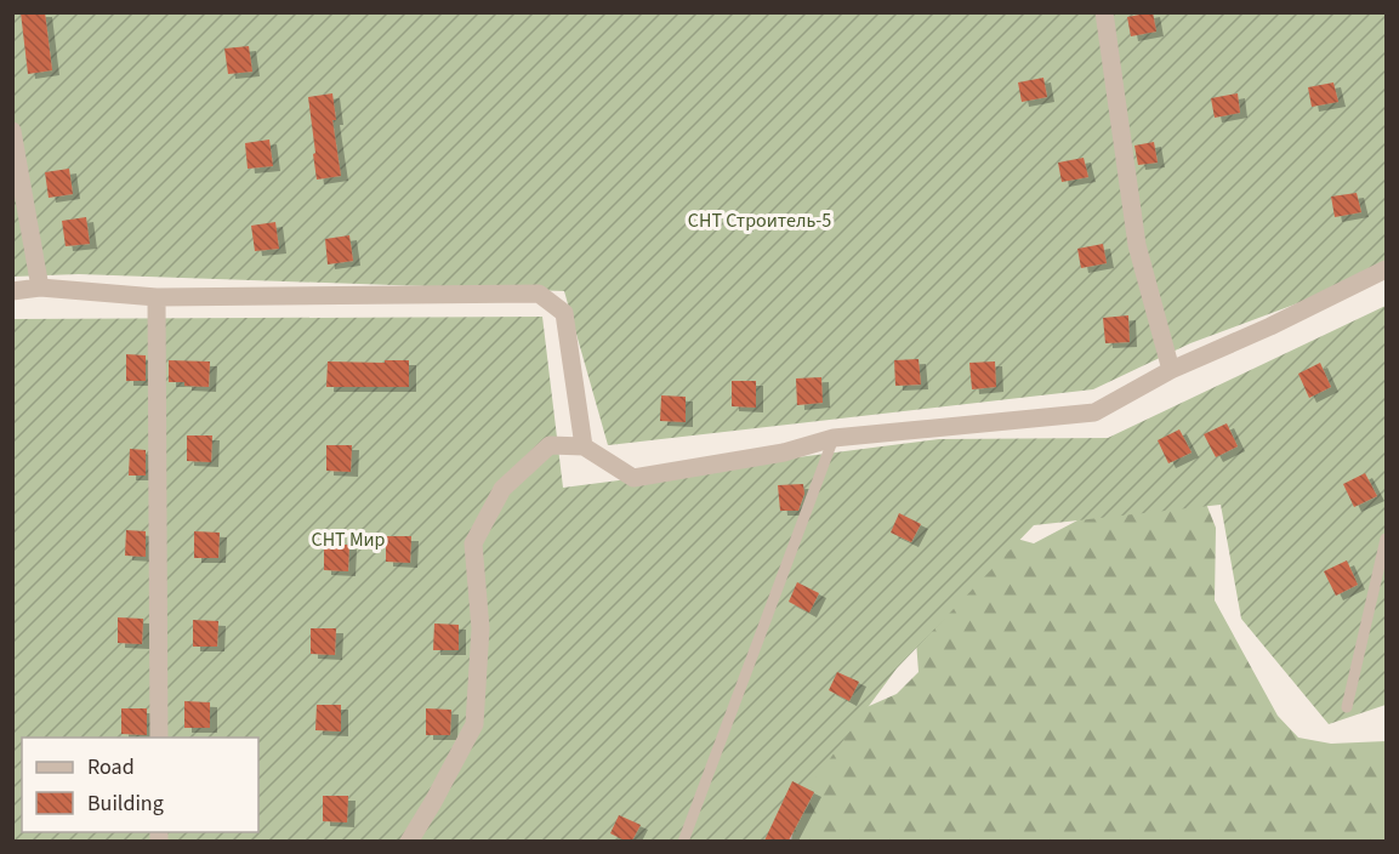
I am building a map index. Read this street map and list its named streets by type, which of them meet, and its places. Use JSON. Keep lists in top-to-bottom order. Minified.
{"parks":["СНТ Строитель-5","СНТ Мир"],"legend":["Road","Building"]}
